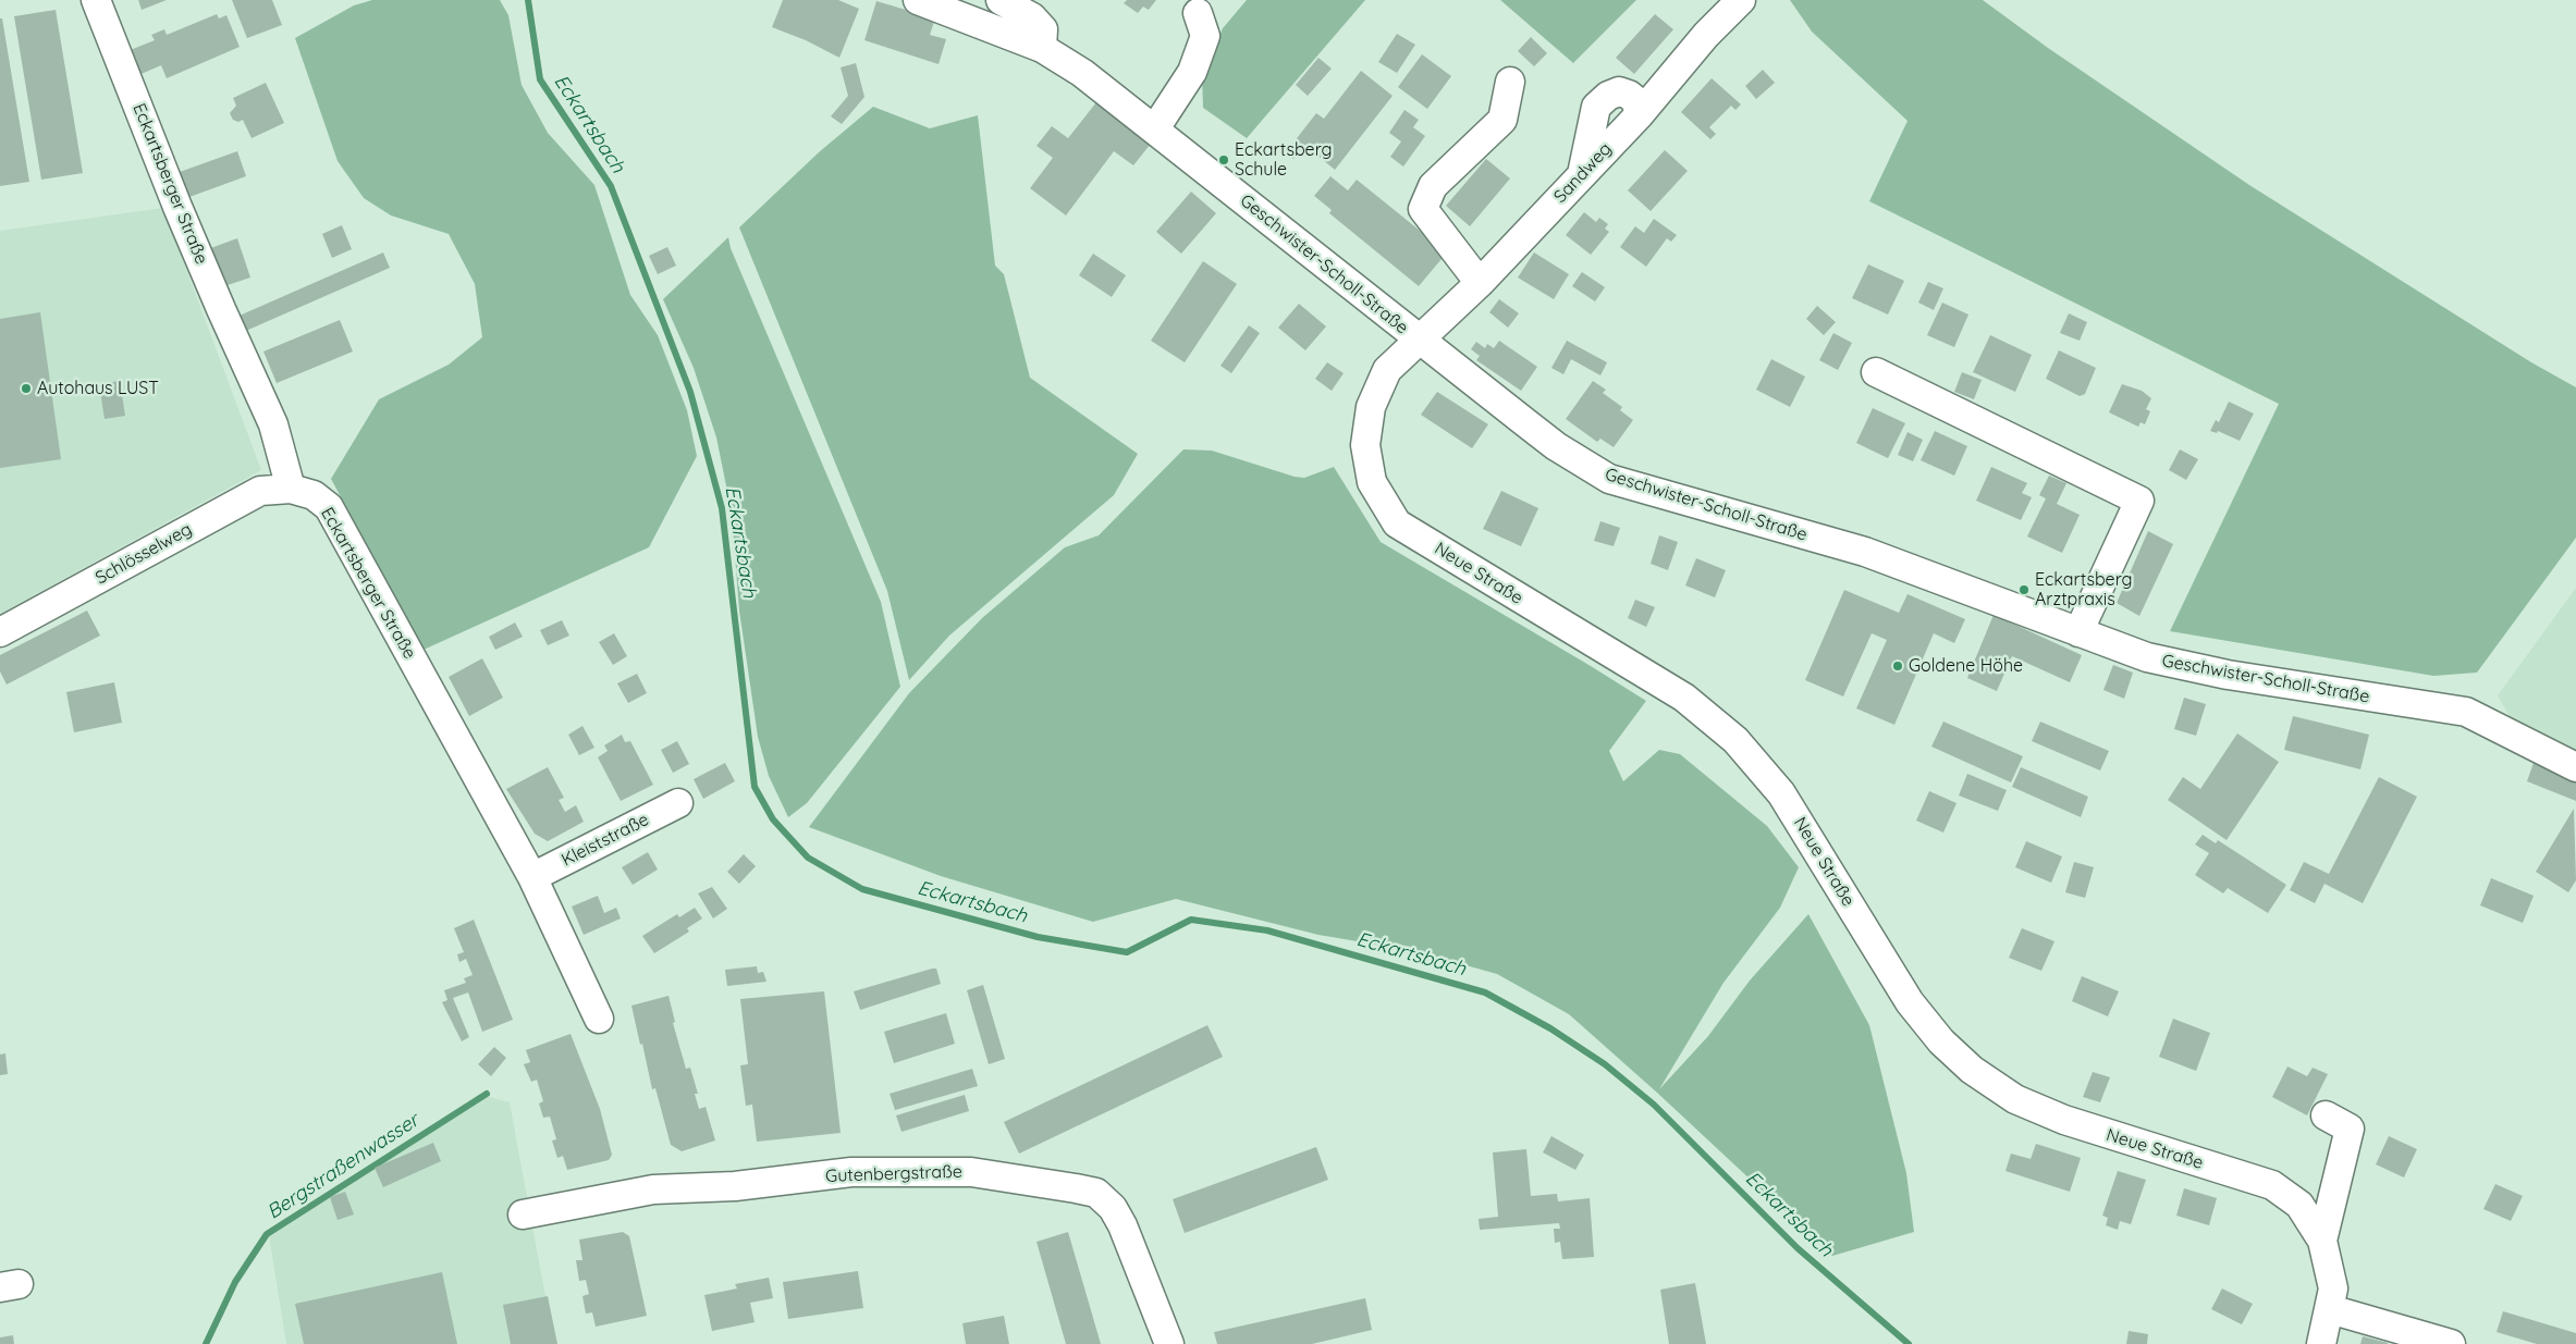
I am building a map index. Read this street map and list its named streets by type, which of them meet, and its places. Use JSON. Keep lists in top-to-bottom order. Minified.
{"streets":{"street":["Sandweg","Eckartsberger Straße","Geschwister-Scholl-Straße","Schlösselweg","Neue Straße","Kleiststraße","Gutenbergstraße"]},"crossings":[["Sandweg","Geschwister-Scholl-Straße"],["Sandweg","Neue Straße"],["Eckartsberger Straße","Schlösselweg"],["Eckartsberger Straße","Kleiststraße"],["Geschwister-Scholl-Straße","Neue Straße"]],"water":["Eckartsbach","Bergstraßenwasser"],"places":["Eckartsberg Schule","Autohaus LUST","Eckartsberg Arztpraxis","Goldene Höhe"]}
